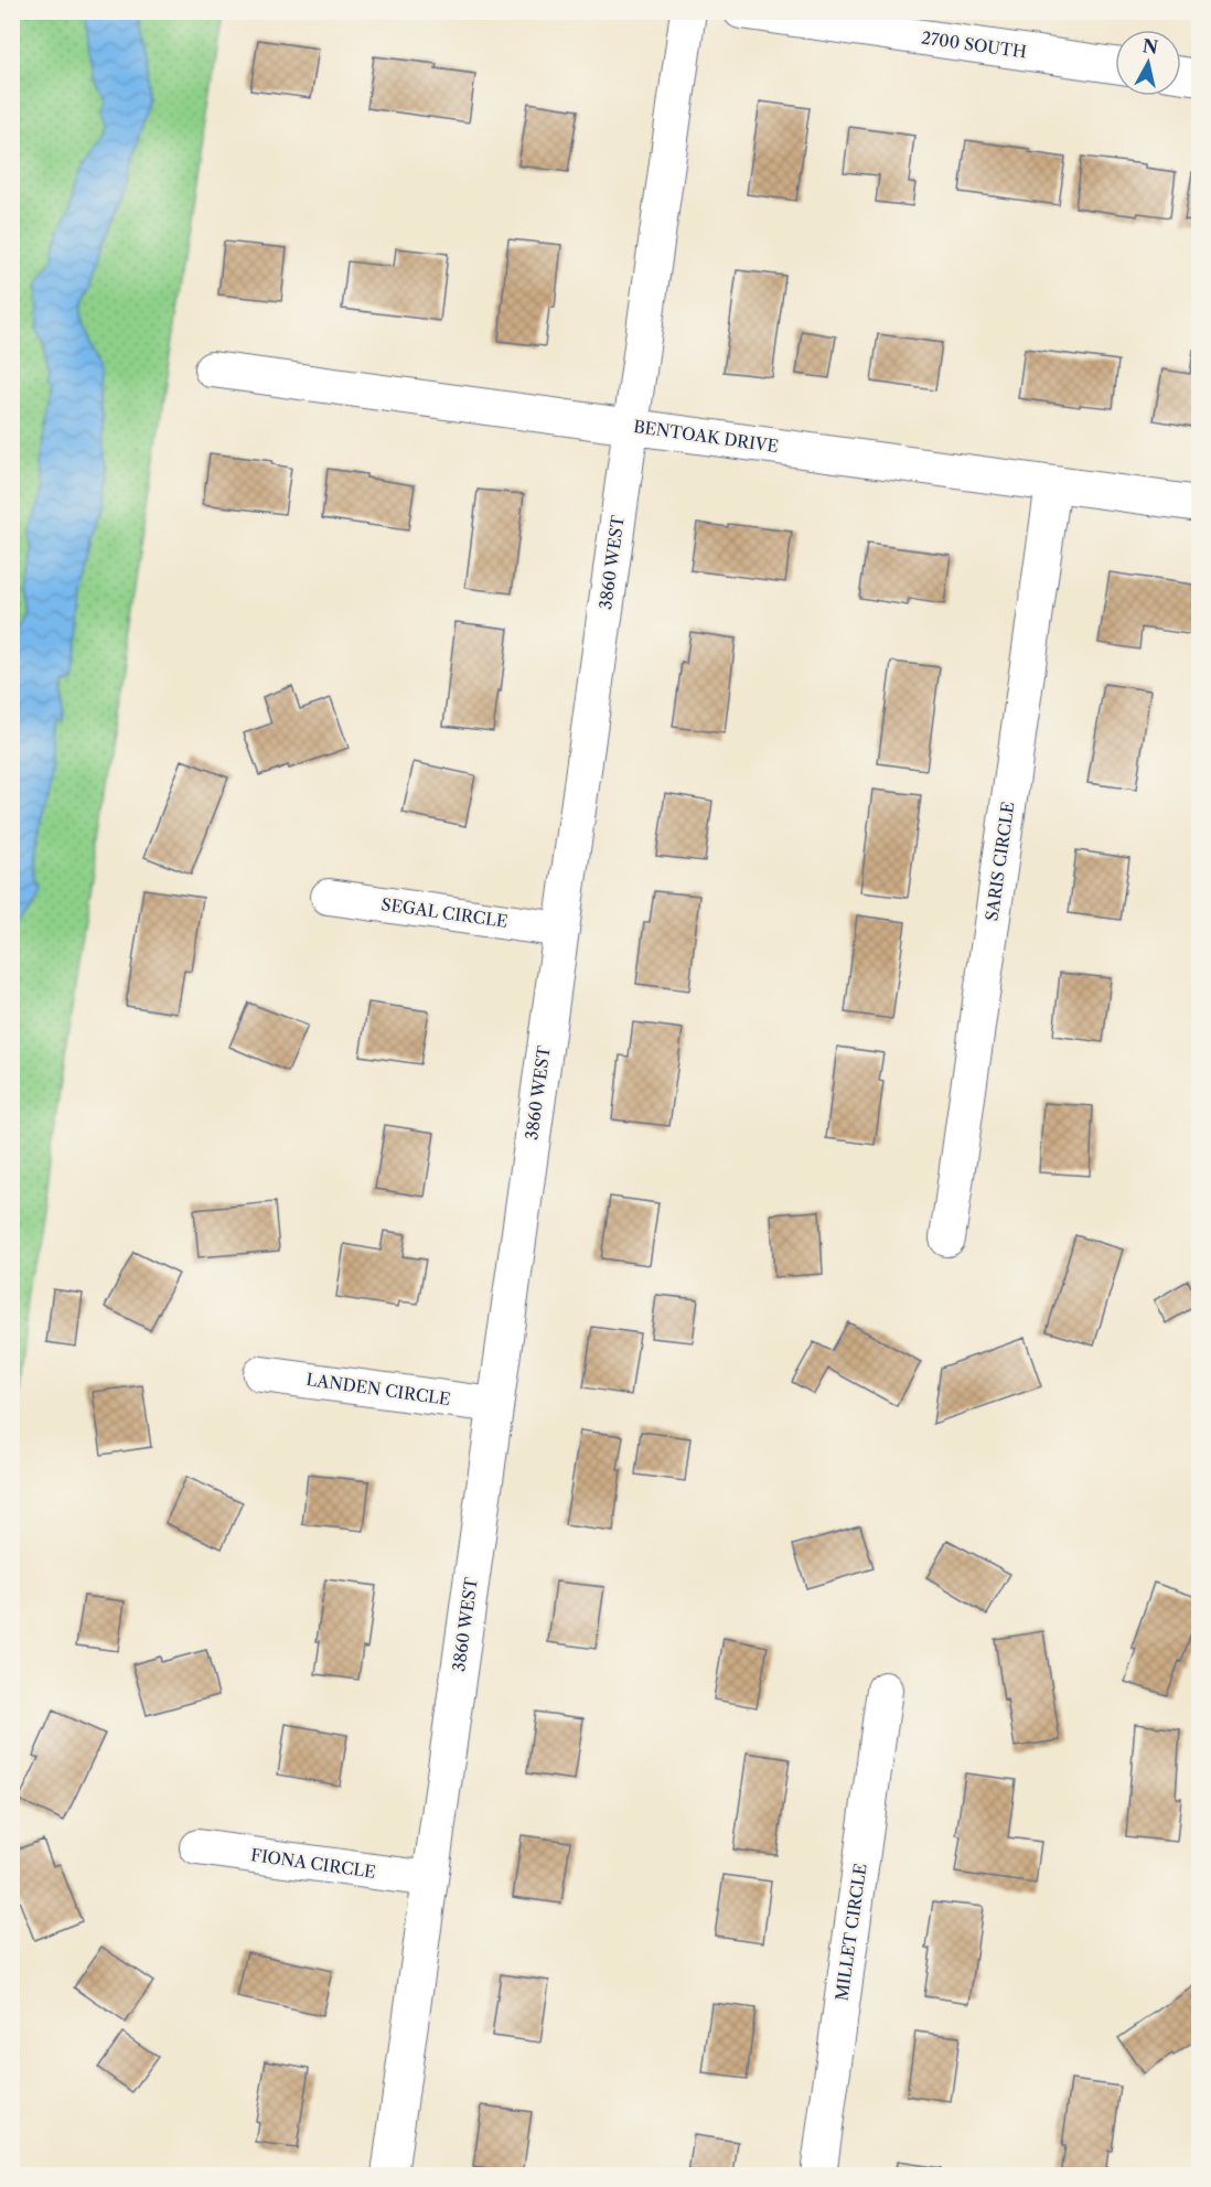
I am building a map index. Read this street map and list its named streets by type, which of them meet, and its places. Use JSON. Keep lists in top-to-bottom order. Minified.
{"streets":{"street":["2700 SOUTH","BENTOAK DRIVE","3860 WEST","SARIS CIRCLE","SEGAL CIRCLE","LANDEN CIRCLE","FIONA CIRCLE","MILLET CIRCLE"]},"crossings":[["BENTOAK DRIVE","3860 WEST"],["BENTOAK DRIVE","SARIS CIRCLE"],["3860 WEST","SEGAL CIRCLE"],["3860 WEST","LANDEN CIRCLE"],["3860 WEST","FIONA CIRCLE"]],"north":"top"}
